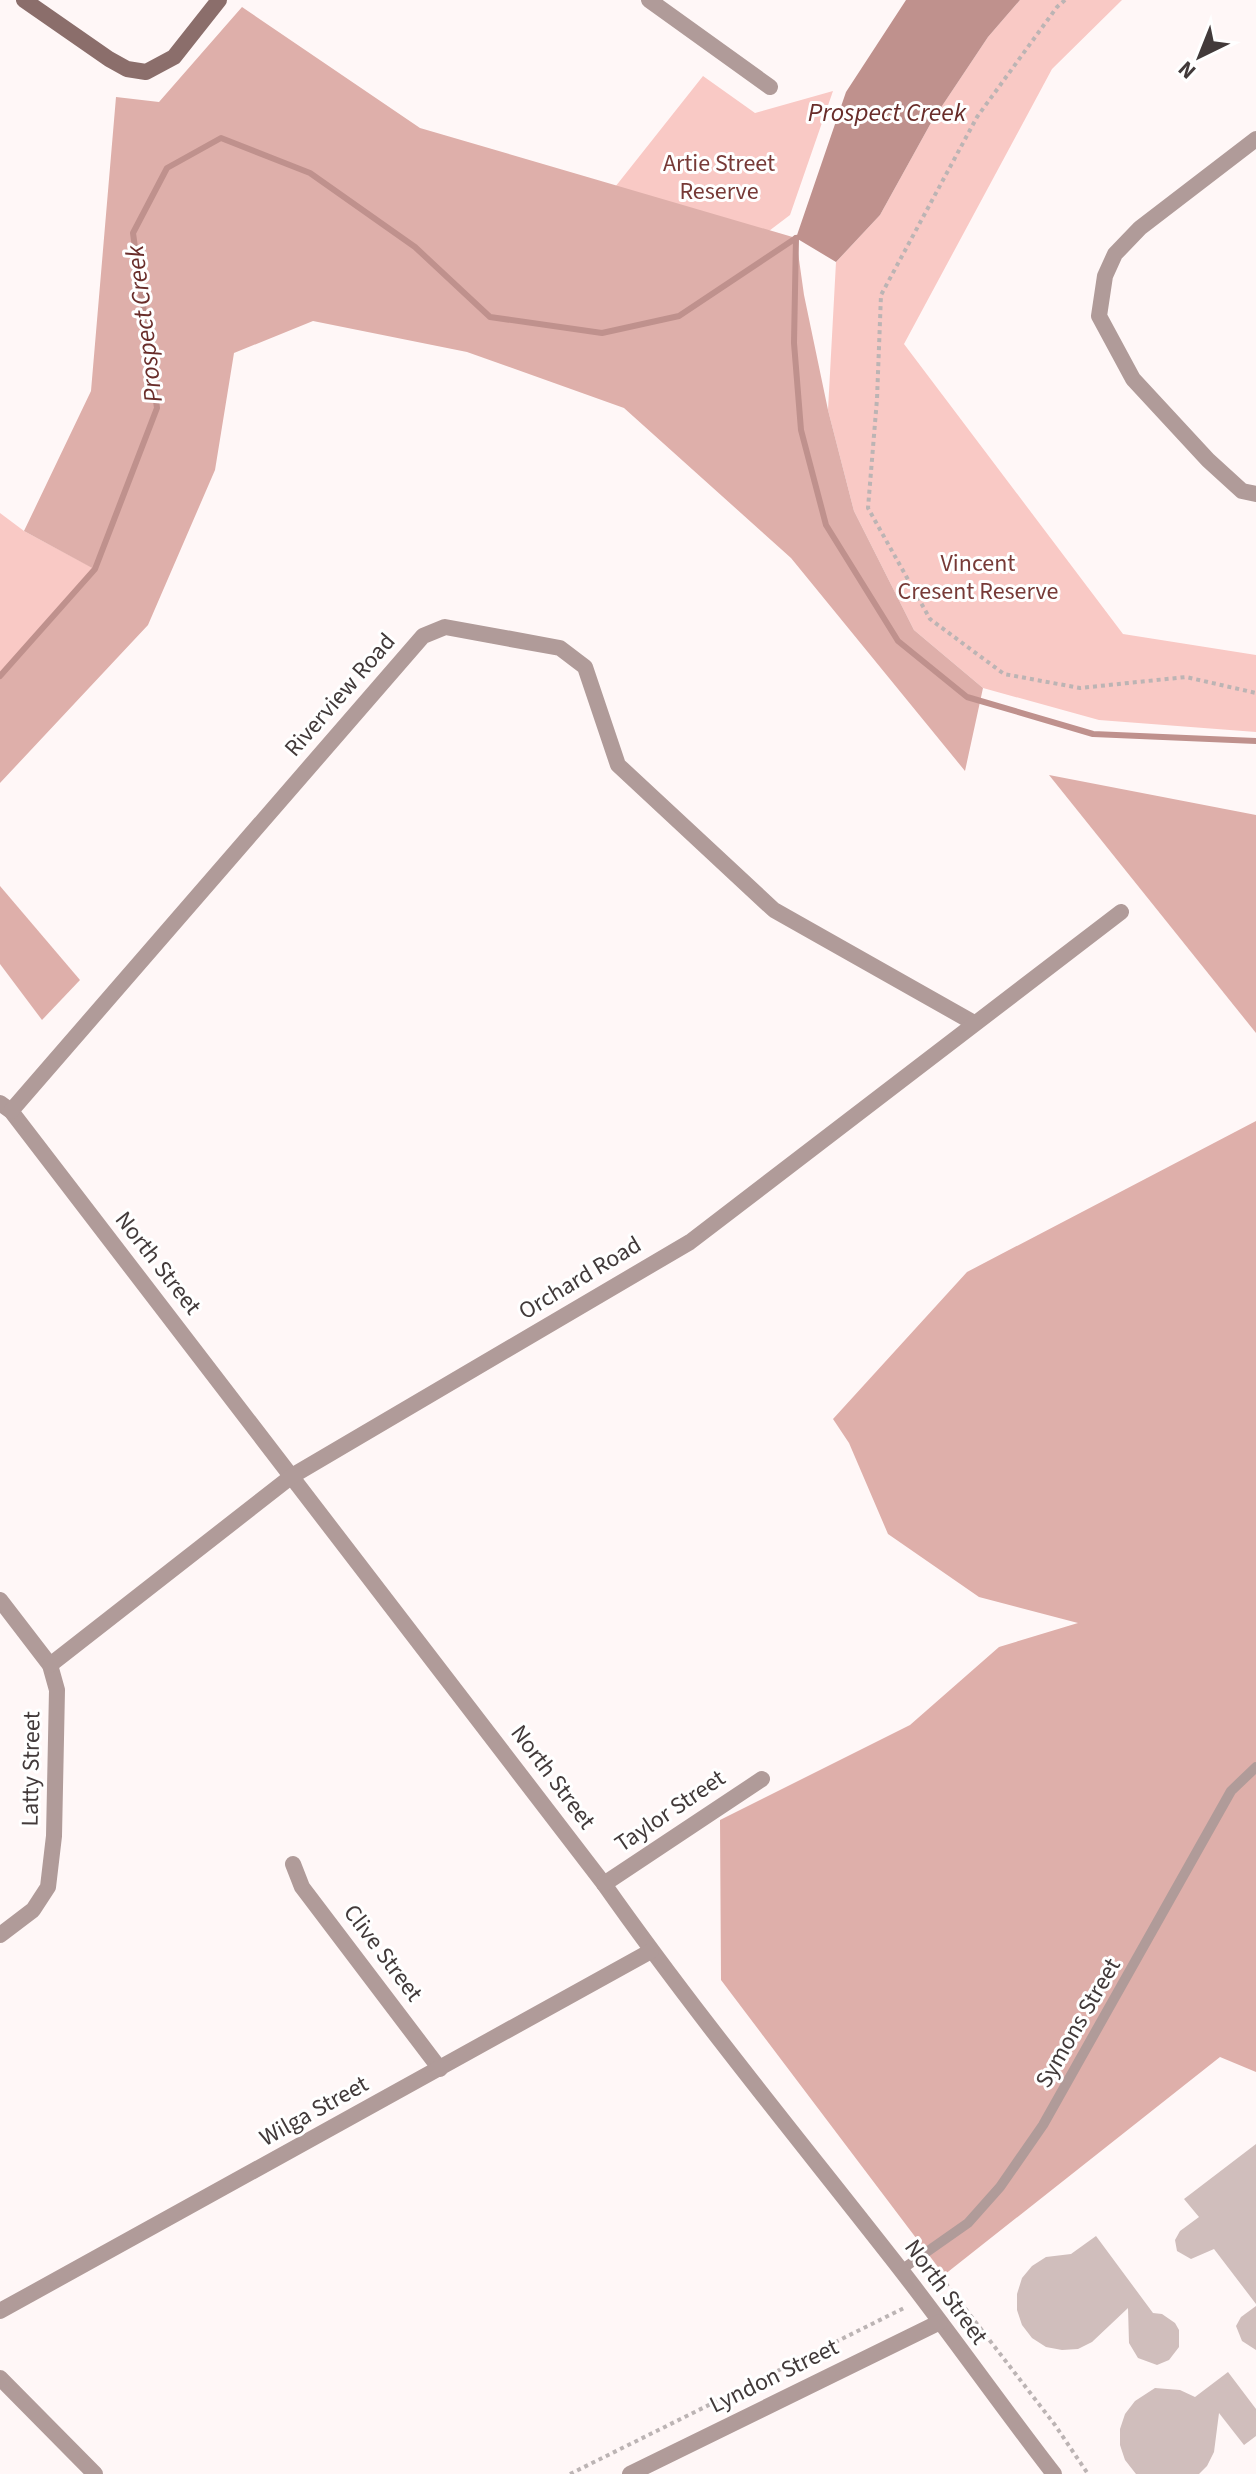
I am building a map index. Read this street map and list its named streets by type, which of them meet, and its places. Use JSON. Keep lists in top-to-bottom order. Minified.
{"streets":{"street":["Riverview Road","North Street","Orchard Road","Latty Street","Taylor Street","Clive Street","Wilga Street","Lyndon Street"],"lane":["Symons Street"]},"crossings":[["Riverview Road","North Street"],["Riverview Road","Orchard Road"],["North Street","Orchard Road"],["North Street","Taylor Street"],["North Street","Symons Street"],["North Street","Wilga Street"],["North Street","Lyndon Street"],["Orchard Road","Latty Street"],["Clive Street","Wilga Street"]],"water":["Prospect Creek"],"parks":["Artie Street Reserve","Vincent Cresent Reserve"],"north":"bottom left"}
